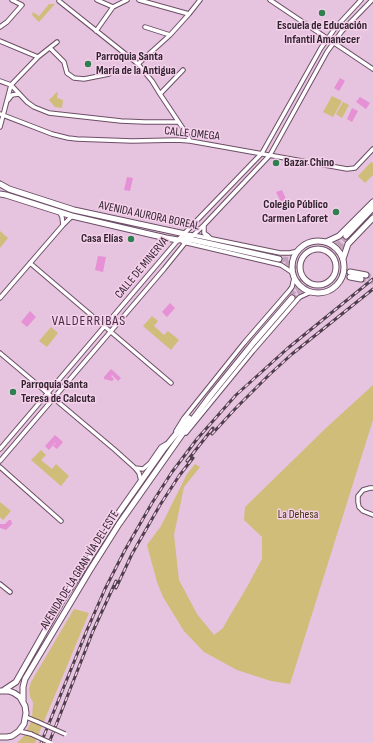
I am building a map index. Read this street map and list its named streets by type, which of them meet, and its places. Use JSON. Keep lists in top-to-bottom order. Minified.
{"streets":{"street":["CALLE OMEGA","AVENIDA AURORA BOREAL","CALLE DE MINERVA","AVENIDA DE LA GRAN VÍA DEL ESTE"]},"crossings":[["CALLE OMEGA","CALLE DE MINERVA"],["AVENIDA AURORA BOREAL","CALLE DE MINERVA"],["AVENIDA AURORA BOREAL","AVENIDA DE LA GRAN VÍA DEL ESTE"]],"districts":["VALDERRIBAS"],"parks":["La Dehesa"],"places":["Escuela de Educación Infantil Amanecer","Parroquia Santa María de la Antigua","Bazar Chino","Colegio Público Carmen Laforet","Casa Elías","Parroquia Santa Teresa de Calcuta"]}
